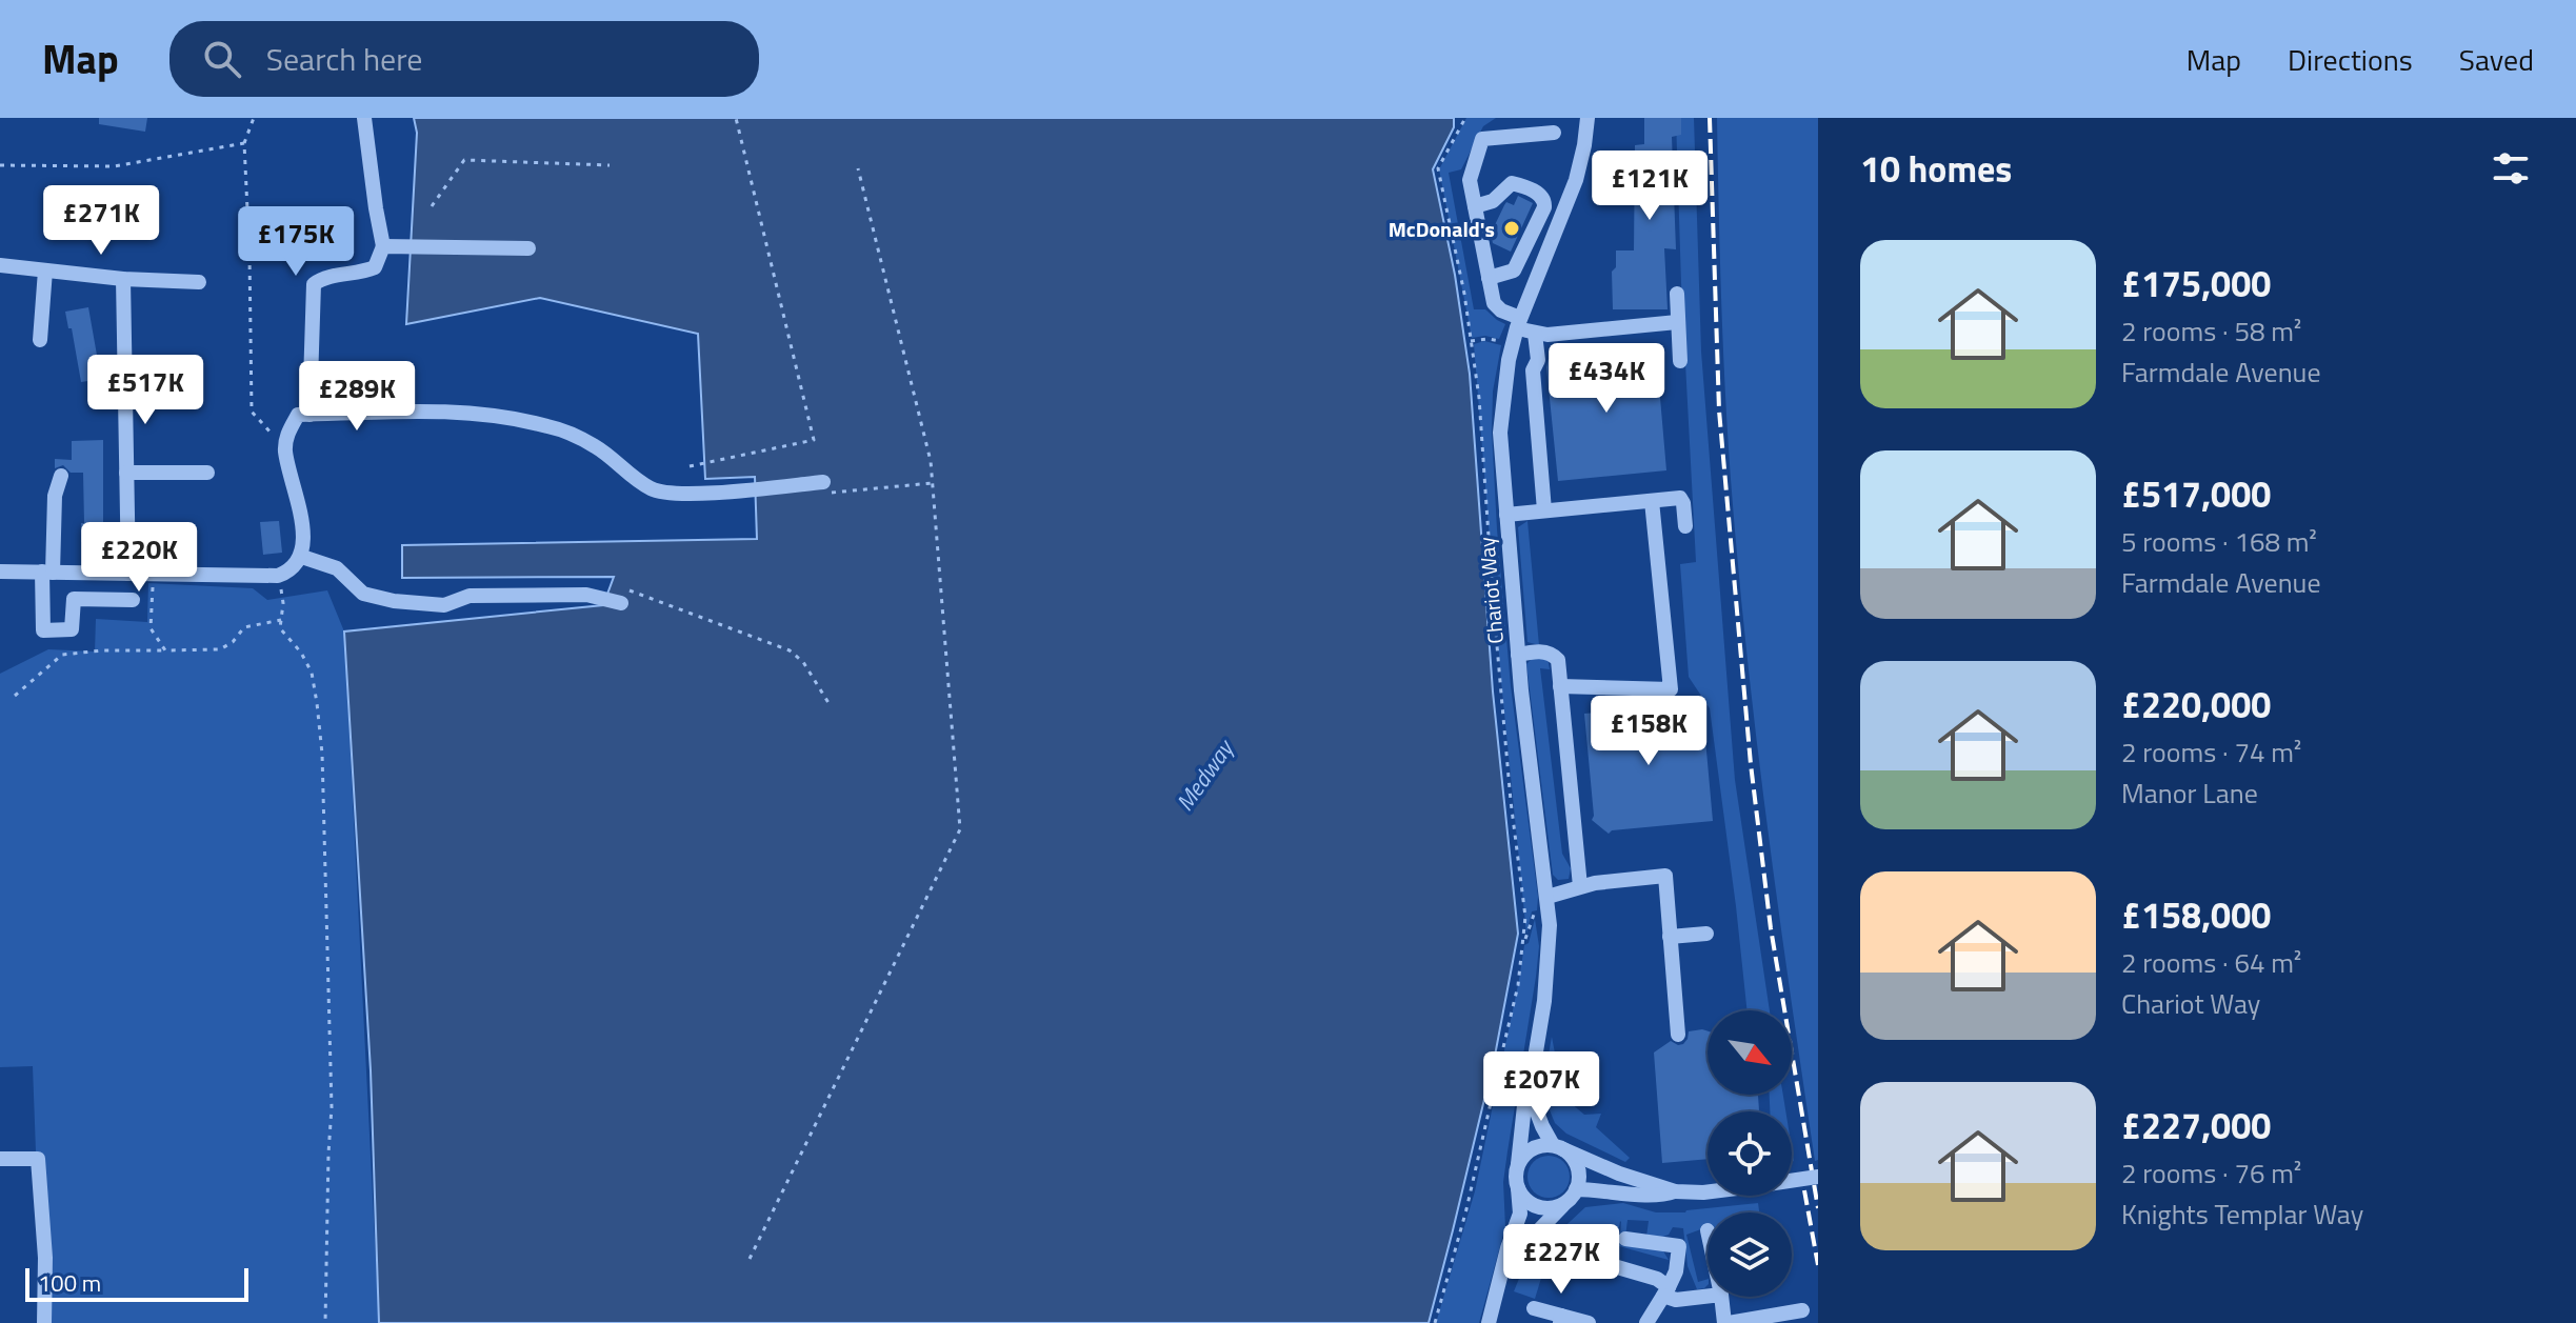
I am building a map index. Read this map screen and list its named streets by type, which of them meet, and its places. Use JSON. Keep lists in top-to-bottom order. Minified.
{"streets":{"street":["Chariot Way"]},"water":["Medway"],"places":["McDonald's"],"scale_bar":"100 m","north":"bottom right","page":{"header":"Map","search":"Search here","nav":["Map","Directions","Saved"],"heading":"10 homes","price":["£121K","£271K","£175K","£434K","£517K","£289K","£220K","£158K","£207K","£227K"],"list":[{"name":"£175,000","note":"2 rooms · 58 m² · Farmdale Avenue"},{"name":"£517,000","note":"5 rooms · 168 m² · Farmdale Avenue"},{"name":"£220,000","note":"2 rooms · 74 m² · Manor Lane"},{"name":"£158,000","note":"2 rooms · 64 m² · Chariot Way"},{"name":"£227,000","note":"2 rooms · 76 m² · Knights Templar Way"}],"scale":"100 m"}}
